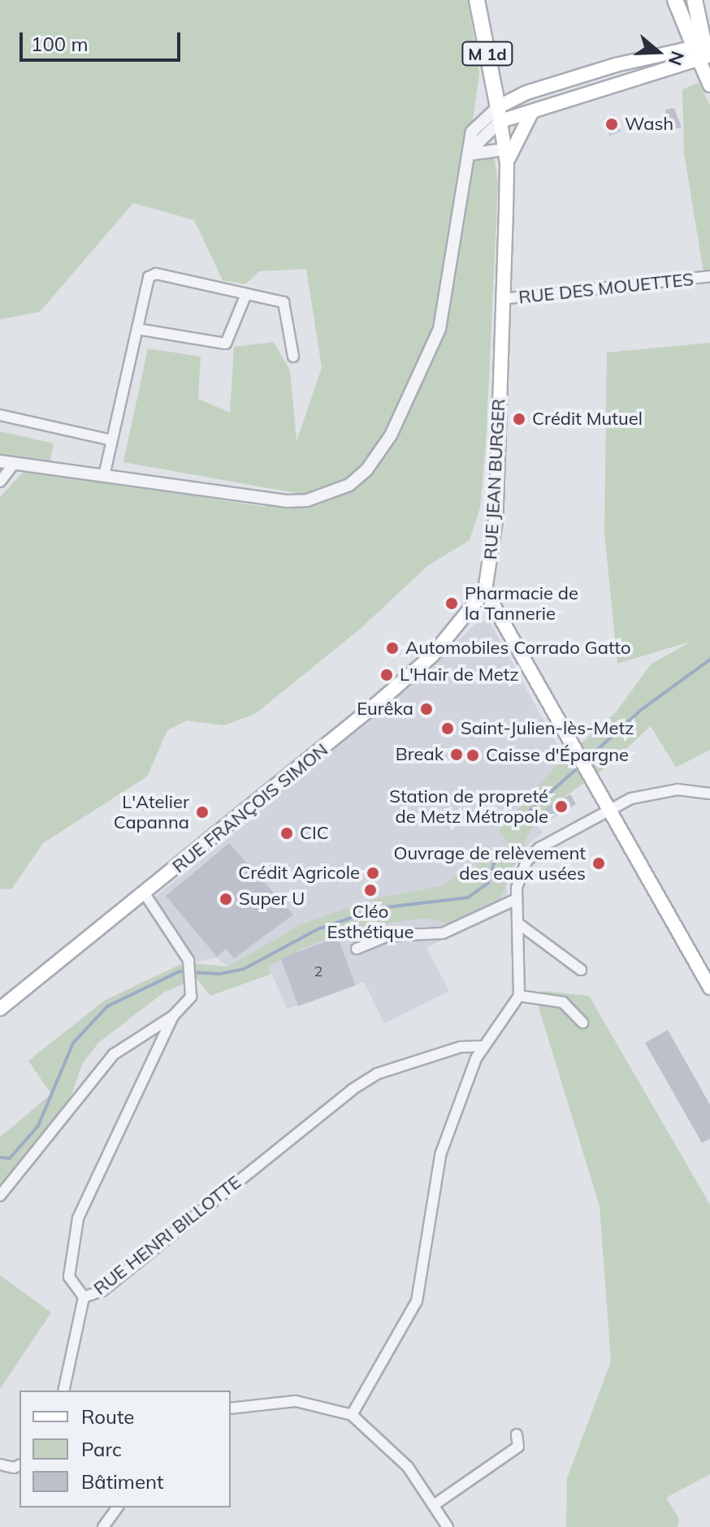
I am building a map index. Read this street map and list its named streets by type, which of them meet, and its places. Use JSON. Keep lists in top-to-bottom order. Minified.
{"streets":{"main road":["M 1d","RUE JEAN BURGER","RUE FRANÇOIS SIMON"],"street":["RUE DES MOUETTES","RUE HENRI BILLOTTE"]},"crossings":[["M 1d","RUE JEAN BURGER"],["RUE DES MOUETTES","RUE JEAN BURGER"],["RUE JEAN BURGER","RUE FRANÇOIS SIMON"]],"places":["Wash","Crédit Mutuel","Pharmacie de la Tannerie","Automobiles Corrado Gatto","L'Hair de Metz","Eurêka","Saint-Julien-lès-Metz","Break","Caisse d'Épargne","Station de propreté de Metz Métropole","L'Atelier Capanna","CIC","Ouvrage de relèvement des eaux usées","Crédit Agricole","Cléo Esthétique","Super U"],"house_numbers":["2"],"legend":["Route","Parc","Bâtiment"],"scale_bar":"100 m","north":"right"}
